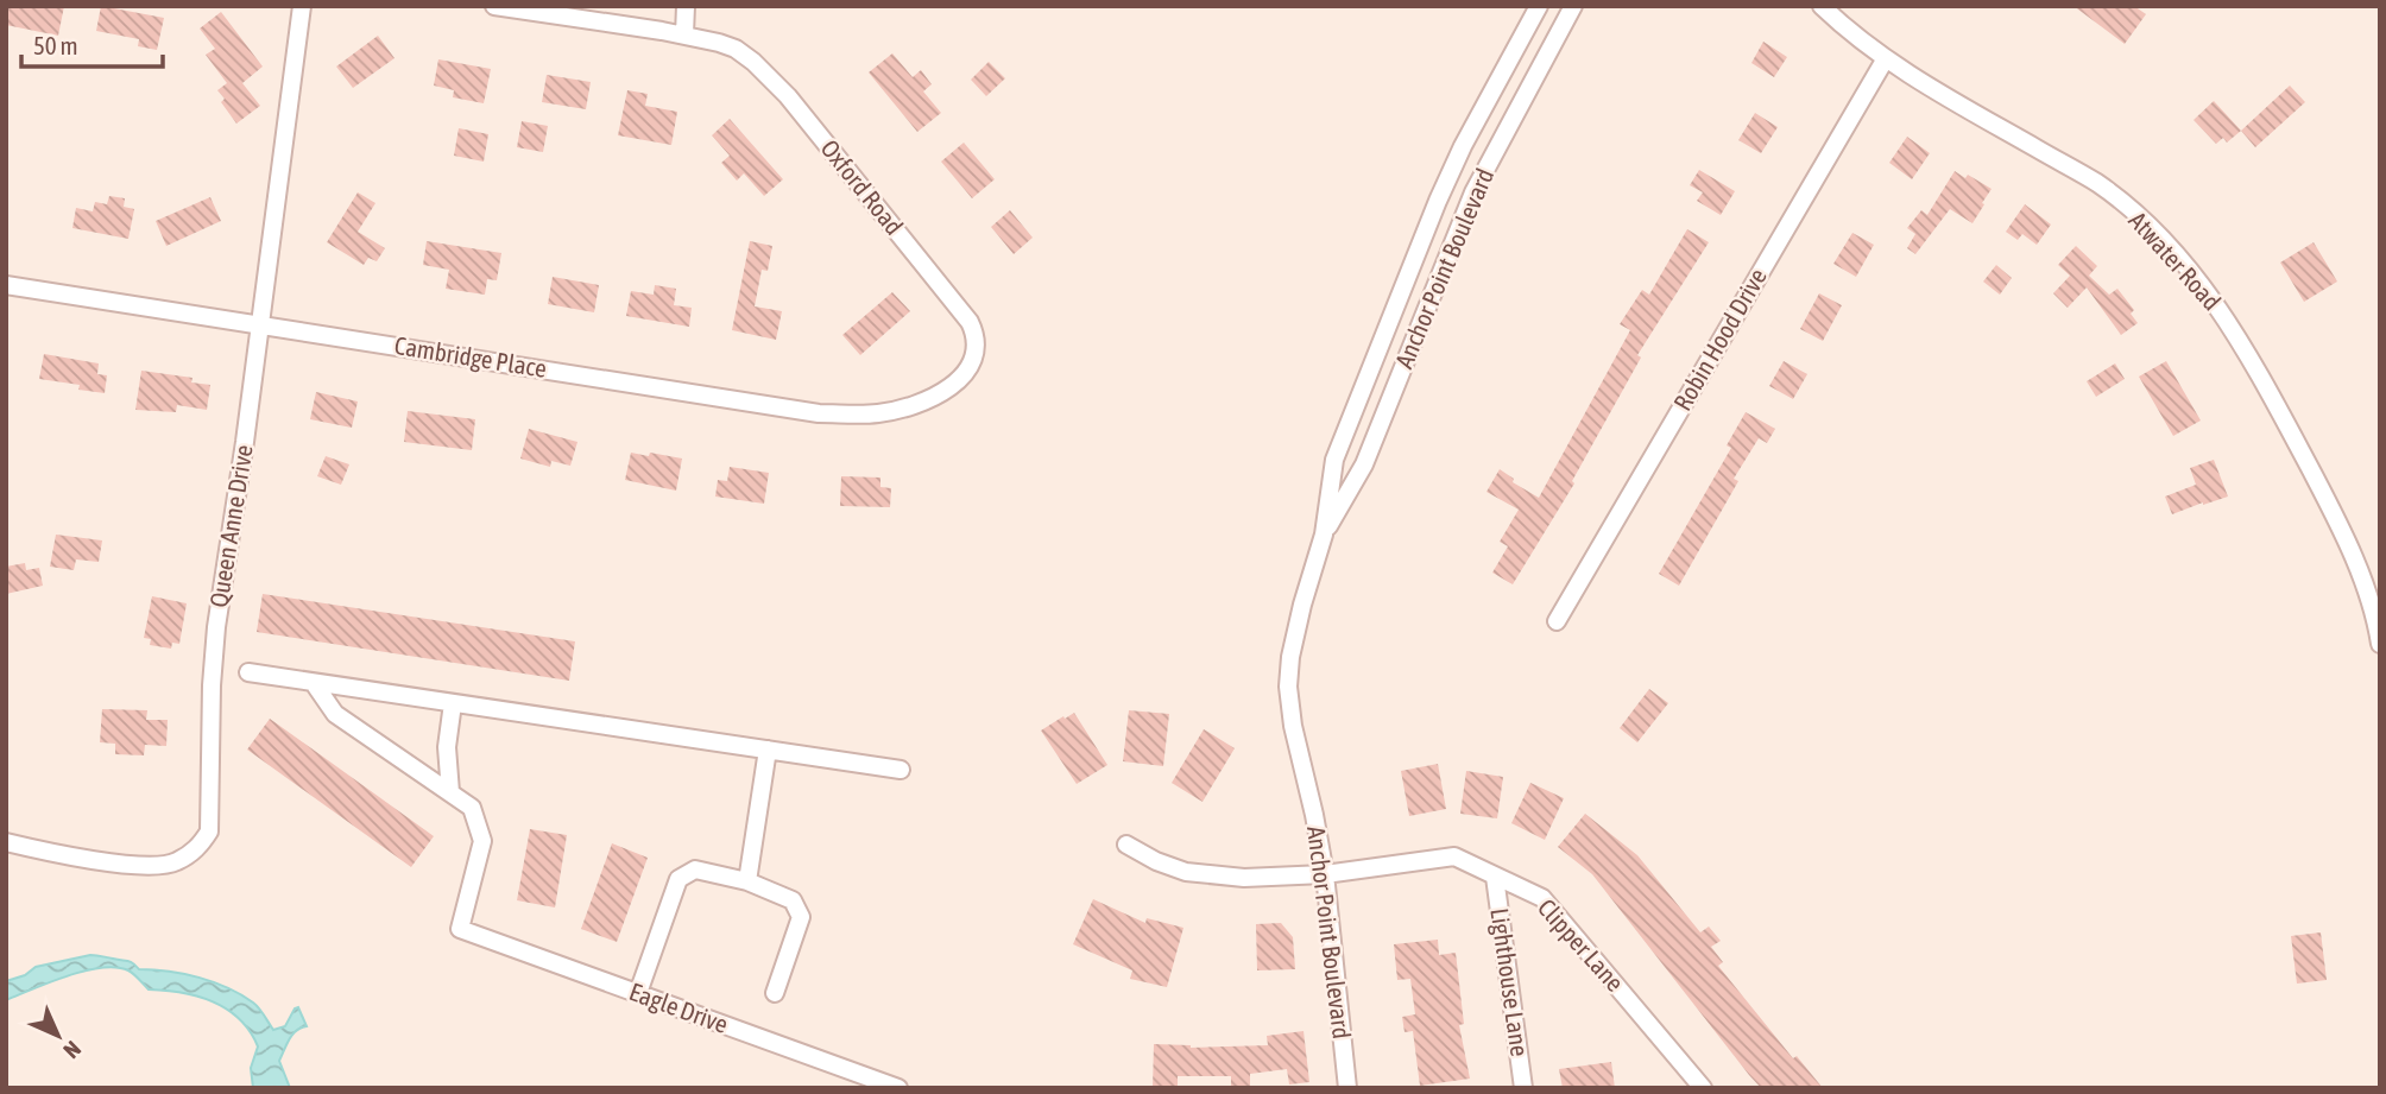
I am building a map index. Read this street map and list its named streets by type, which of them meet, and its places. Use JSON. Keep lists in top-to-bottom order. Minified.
{"streets":{"street":["Oxford Road","Atwater Road","Anchor Point Boulevard","Robin Hood Drive","Cambridge Place","Queen Anne Drive","Clipper Lane","Lighthouse Lane","Eagle Drive"]},"crossings":[["Oxford Road","Cambridge Place"],["Atwater Road","Robin Hood Drive"],["Anchor Point Boulevard","Clipper Lane"],["Cambridge Place","Queen Anne Drive"],["Clipper Lane","Lighthouse Lane"]],"scale_bar":"50 m","north":"bottom right"}
